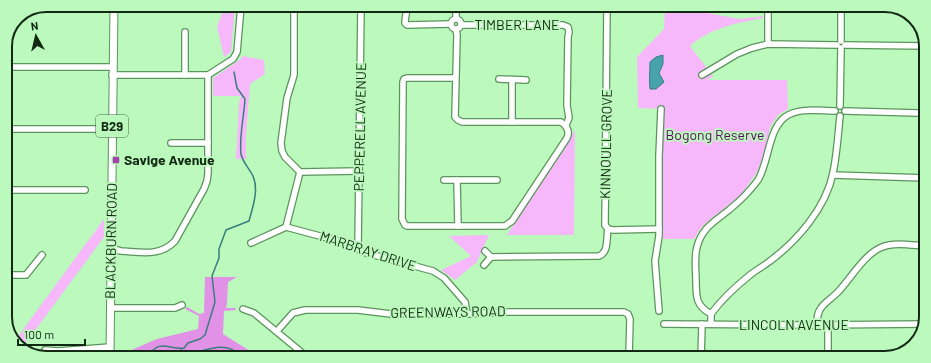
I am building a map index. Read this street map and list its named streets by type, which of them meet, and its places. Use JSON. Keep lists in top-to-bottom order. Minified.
{"streets":{"main road":["B29","BLACKBURN ROAD"],"street":["TIMBER LANE","PEPPERELL AVENUE","KINNOULL GROVE","MARBRAY DRIVE","GREENWAYS ROAD","LINCOLN AVENUE"]},"crossings":[["PEPPERELL AVENUE","MARBRAY DRIVE"],["MARBRAY DRIVE","GREENWAYS ROAD"]],"parks":["Bogong Reserve"],"places":{"transit":["Savige Avenue"]},"scale_bar":"100 m","north":"top"}
